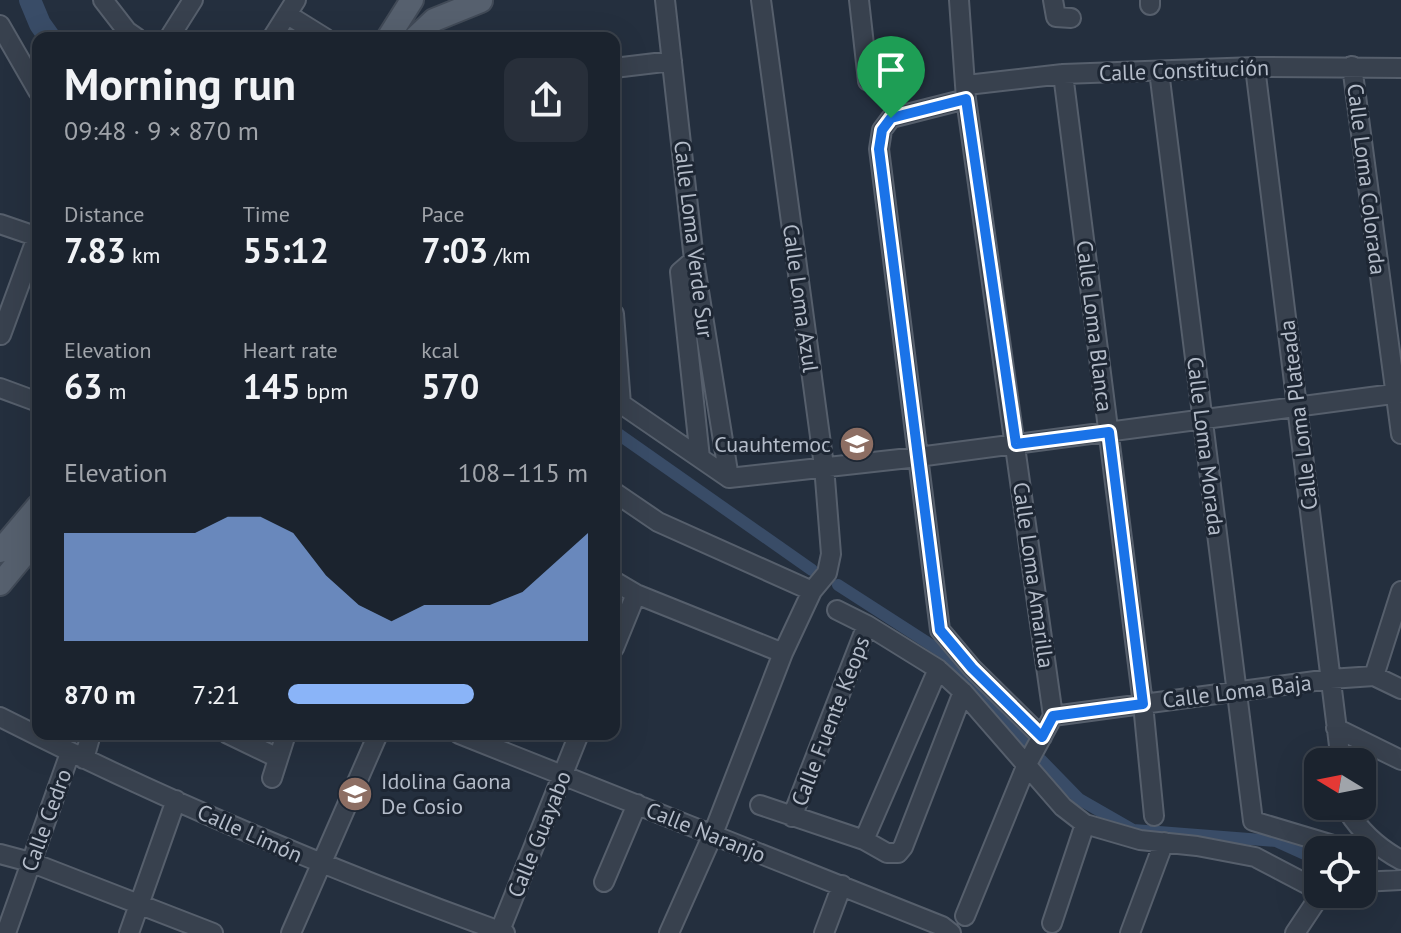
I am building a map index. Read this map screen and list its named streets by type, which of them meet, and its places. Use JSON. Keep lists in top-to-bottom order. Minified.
{"streets":{"street":["Calle Constitución","Calle Loma Colorada","Calle Loma Verde Sur","Calle Loma Azul","Calle Loma Blanca","Calle Loma Plateada","Calle Loma Morada","Calle Loma Amarilla","Calle Loma Baja","Calle Fuente Keops","Calle Cedro","Calle Naranjo","Calle Limón","Calle Guayabo"]},"crossings":[["Calle Constitución","Calle Loma Colorada"],["Calle Constitución","Calle Loma Blanca"],["Calle Constitución","Calle Loma Plateada"],["Calle Constitución","Calle Loma Morada"],["Calle Constitución","Calle Loma Amarilla"],["Calle Loma Azul","Calle Naranjo"],["Calle Loma Blanca","Calle Loma Baja"],["Calle Loma Plateada","Calle Loma Baja"],["Calle Loma Morada","Calle Loma Baja"],["Calle Loma Amarilla","Calle Loma Baja"],["Calle Cedro","Calle Limón"],["Calle Naranjo","Calle Guayabo"],["Calle Limón","Calle Guayabo"]],"places":{"school or university":["Cuauhtemoc","Idolina Gaona De Cosio"]},"north":"left","page":{"heading":["Morning run","09:48 · 9 × 870 m"],"stats":[["Distance","7.83 km"],["Time","55:12"],["Pace","7:03 /km"],["Elevation","63 m"],["Heart rate","145 bpm"],["kcal","570"]],"chart":["Elevation","108–115 m"],"list":[{"name":"870 m","note":"7:21"}]}}
